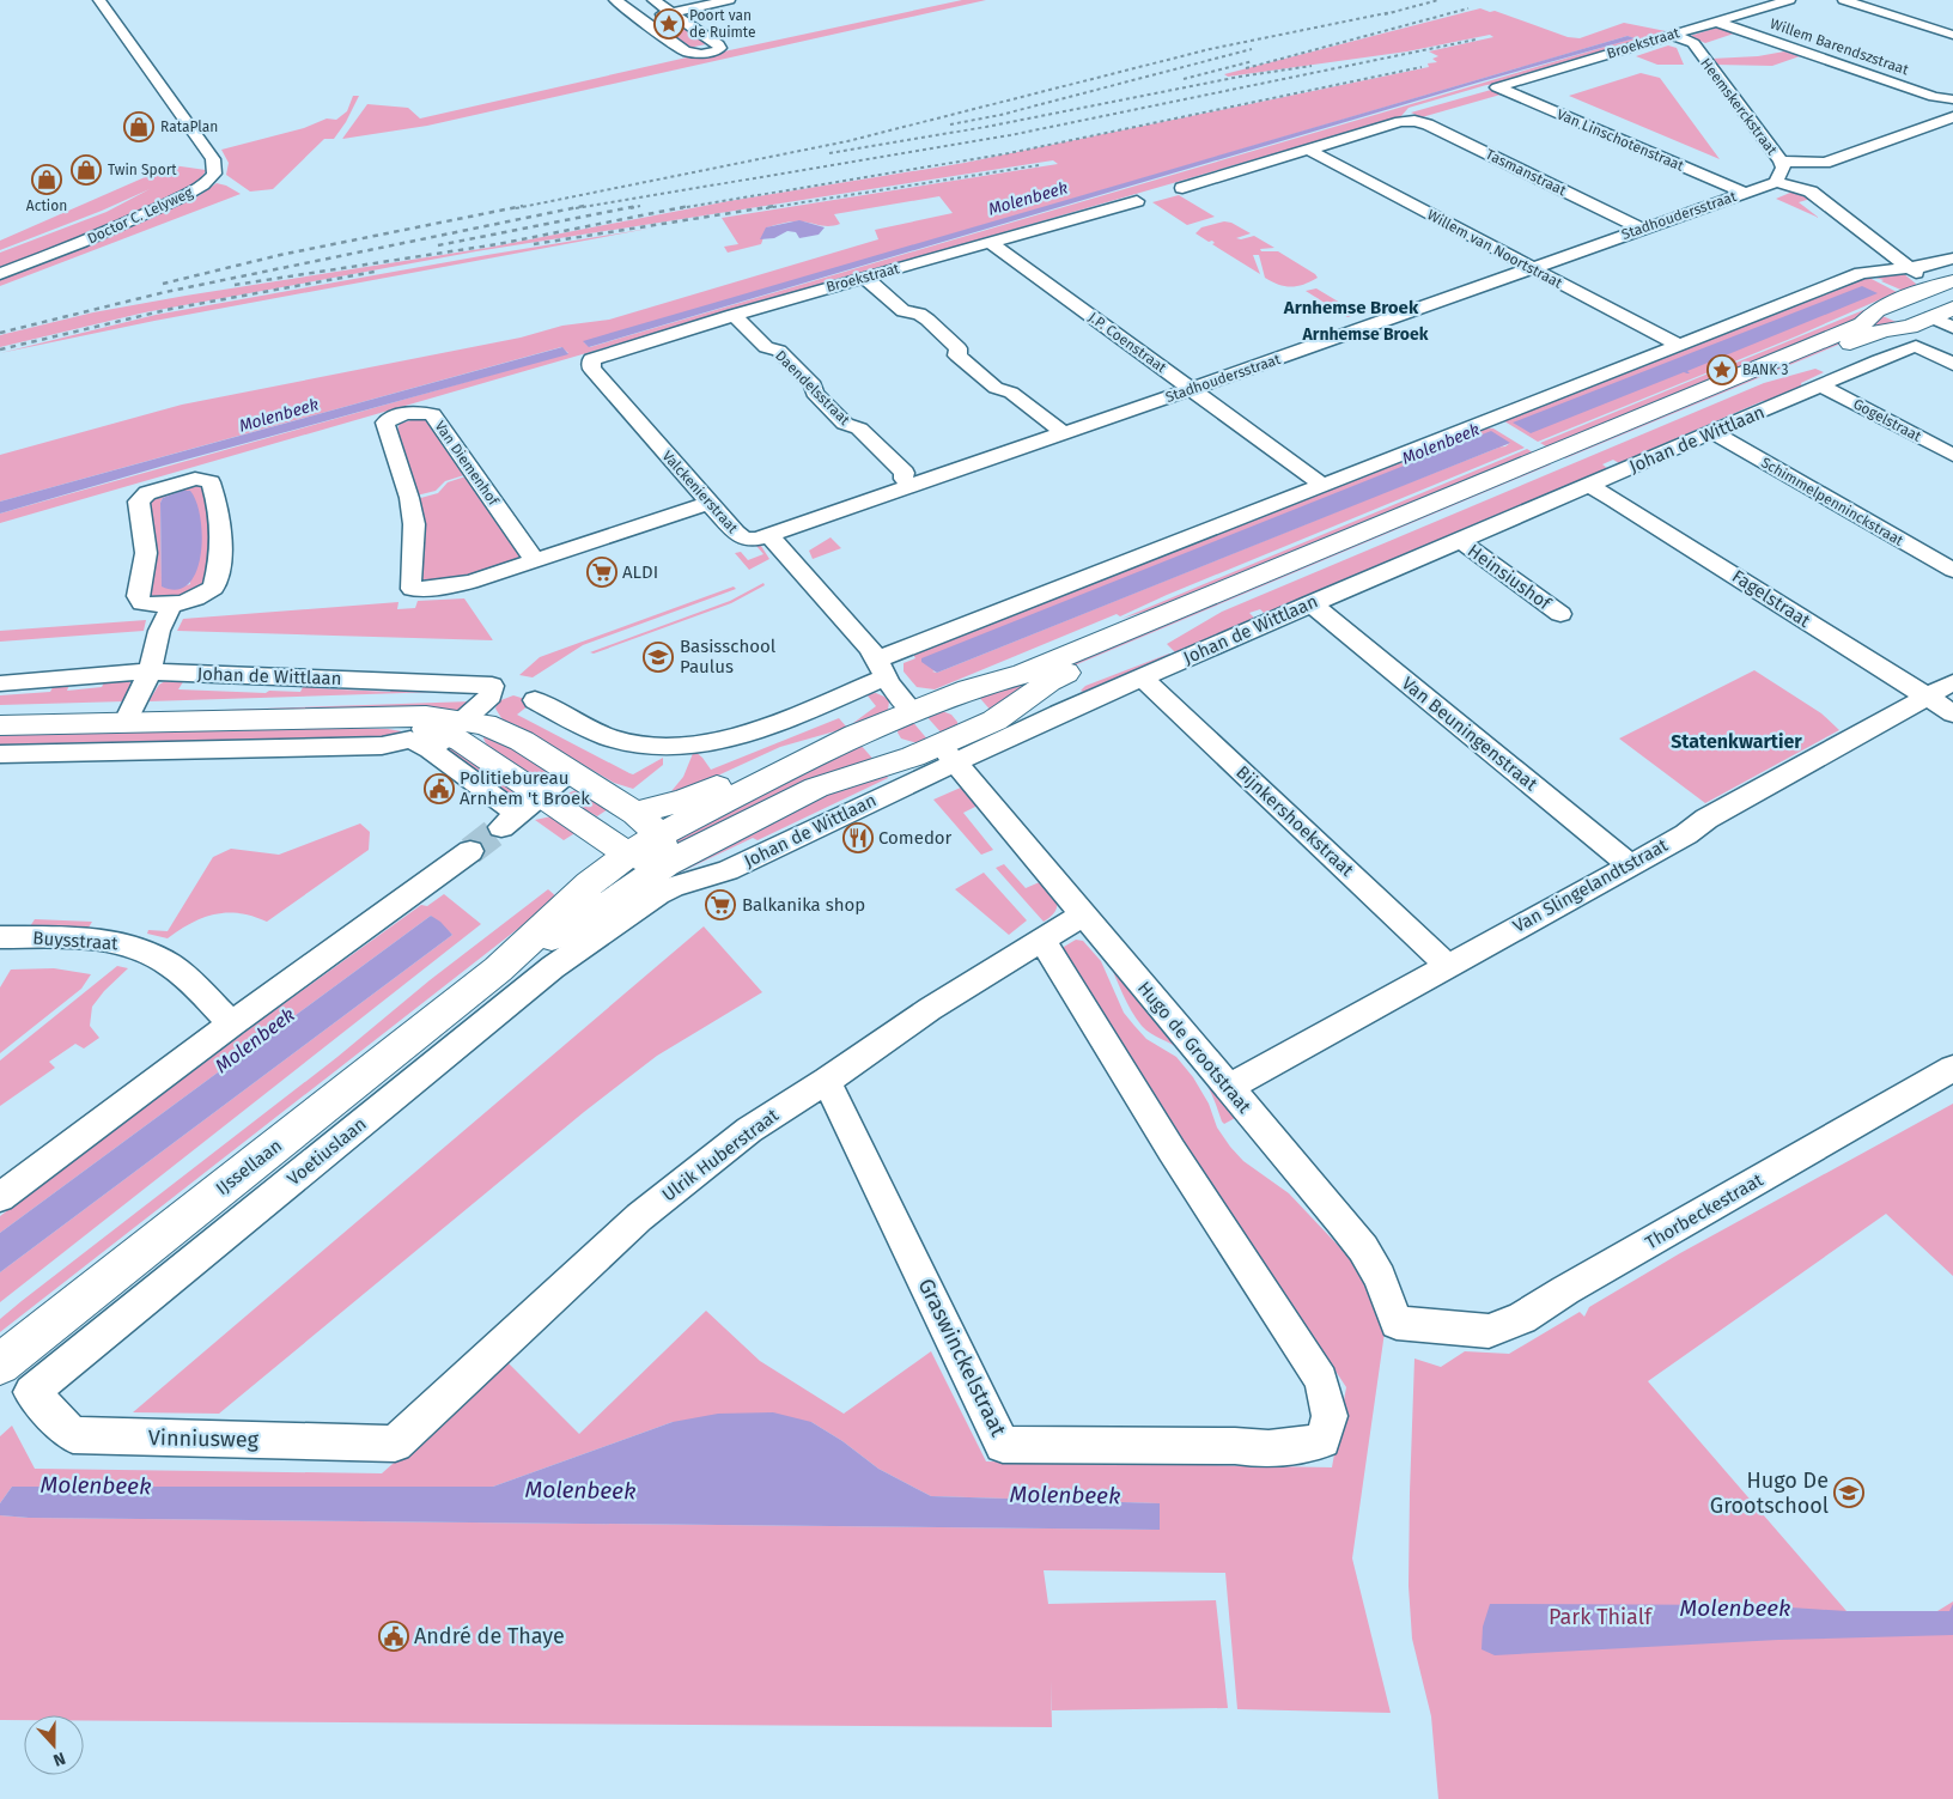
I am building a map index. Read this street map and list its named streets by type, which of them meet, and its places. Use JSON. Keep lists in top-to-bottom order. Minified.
{"streets":{"main road":["Johan de Wittlaan","IJssellaan"],"street":["Broekstraat","Willem Barendszstraat","Heemskerckstraat","Van Linschotenstraat","Tasmanstraat","Doctor C. Lelyweg","Stadhoudersstraat","Willem van Noortstraat","J.P. Coenstraat","Daendelsstraat","Gogelstraat","Van Diemenhof","Valckenierstraat","Schimmelpenninckstraat","Heinsiushof","Fagelstraat","Van Beuningenstraat","Bijnkershoekstraat","Van Slingelandtstraat","Buysstraat","Hugo de Grootstraat","Voetiuslaan","Ulrik Huberstraat","Thorbeckestraat","Graswinckelstraat","Vinniusweg"]},"crossings":[["Broekstraat","Willem Barendszstraat"],["Broekstraat","Heemskerckstraat"],["Broekstraat","Van Linschotenstraat"],["Broekstraat","J.P. Coenstraat"],["Broekstraat","Daendelsstraat"],["Broekstraat","Valckenierstraat"],["Heemskerckstraat","Stadhoudersstraat"],["Heemskerckstraat","Johan de Wittlaan"],["Van Linschotenstraat","Stadhoudersstraat"],["Tasmanstraat","Stadhoudersstraat"],["Tasmanstraat","Willem van Noortstraat"],["Stadhoudersstraat","Willem van Noortstraat"],["Stadhoudersstraat","J.P. Coenstraat"],["Stadhoudersstraat","Daendelsstraat"],["Stadhoudersstraat","Valckenierstraat"],["Gogelstraat","Johan de Wittlaan"],["Johan de Wittlaan","Schimmelpenninckstraat"],["Johan de Wittlaan","Heinsiushof"],["Johan de Wittlaan","Fagelstraat"],["Johan de Wittlaan","Van Beuningenstraat"],["Johan de Wittlaan","Bijnkershoekstraat"],["Johan de Wittlaan","Hugo de Grootstraat"],["Johan de Wittlaan","Voetiuslaan"],["Johan de Wittlaan","IJssellaan"],["Van Diemenhof","Valckenierstraat"],["Fagelstraat","Van Slingelandtstraat"],["Van Beuningenstraat","Van Slingelandtstraat"],["Bijnkershoekstraat","Van Slingelandtstraat"],["Van Slingelandtstraat","Hugo de Grootstraat"],["Hugo de Grootstraat","Ulrik Huberstraat"],["Hugo de Grootstraat","Thorbeckestraat"],["Voetiuslaan","Vinniusweg"],["Ulrik Huberstraat","Graswinckelstraat"],["Ulrik Huberstraat","Vinniusweg"]],"districts":["Arnhemse Broek","Arnhemse Broek","Statenkwartier"],"water":["Molenbeek"],"parks":["Park Thialf"],"places":{"place":["Poort van de Ruimte","BANK 3"],"shop":["RataPlan","Twin Sport","Action"],"supermarket":["ALDI","Balkanika shop"],"school or university":["Basisschool Paulus","Hugo De Grootschool"],"public building":["Politiebureau Arnhem 't Broek","André de Thaye"],"restaurant":["Comedor"]},"north":"bottom"}
